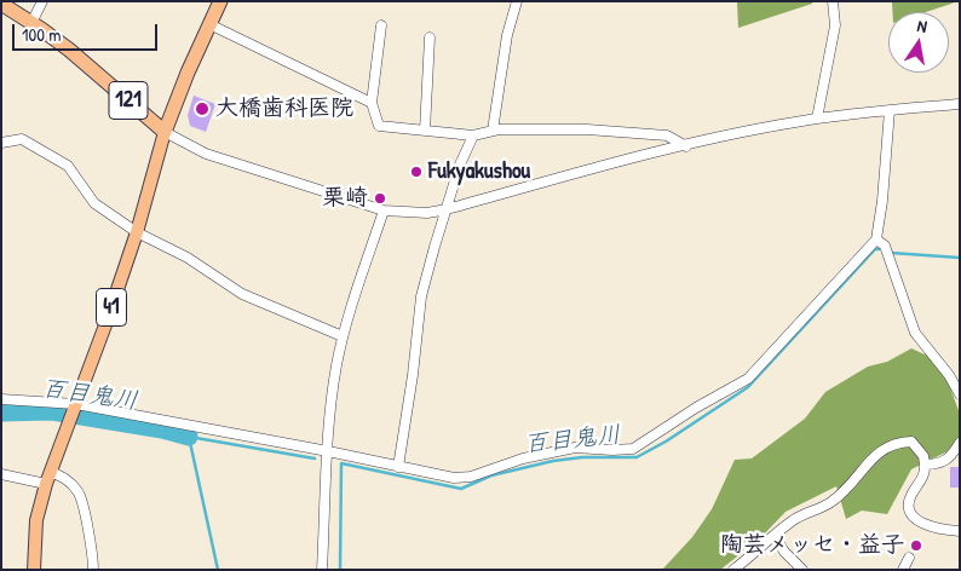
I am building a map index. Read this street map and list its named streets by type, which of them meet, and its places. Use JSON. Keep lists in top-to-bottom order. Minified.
{"streets":{"highway":["121"],"main road":["41"]},"crossings":[["121","41"]],"water":["百目鬼川"],"places":["大橋歯科医院","Fukyakushou","栗崎","陶芸メッセ・益子"],"scale_bar":"100 m","north":"top"}
